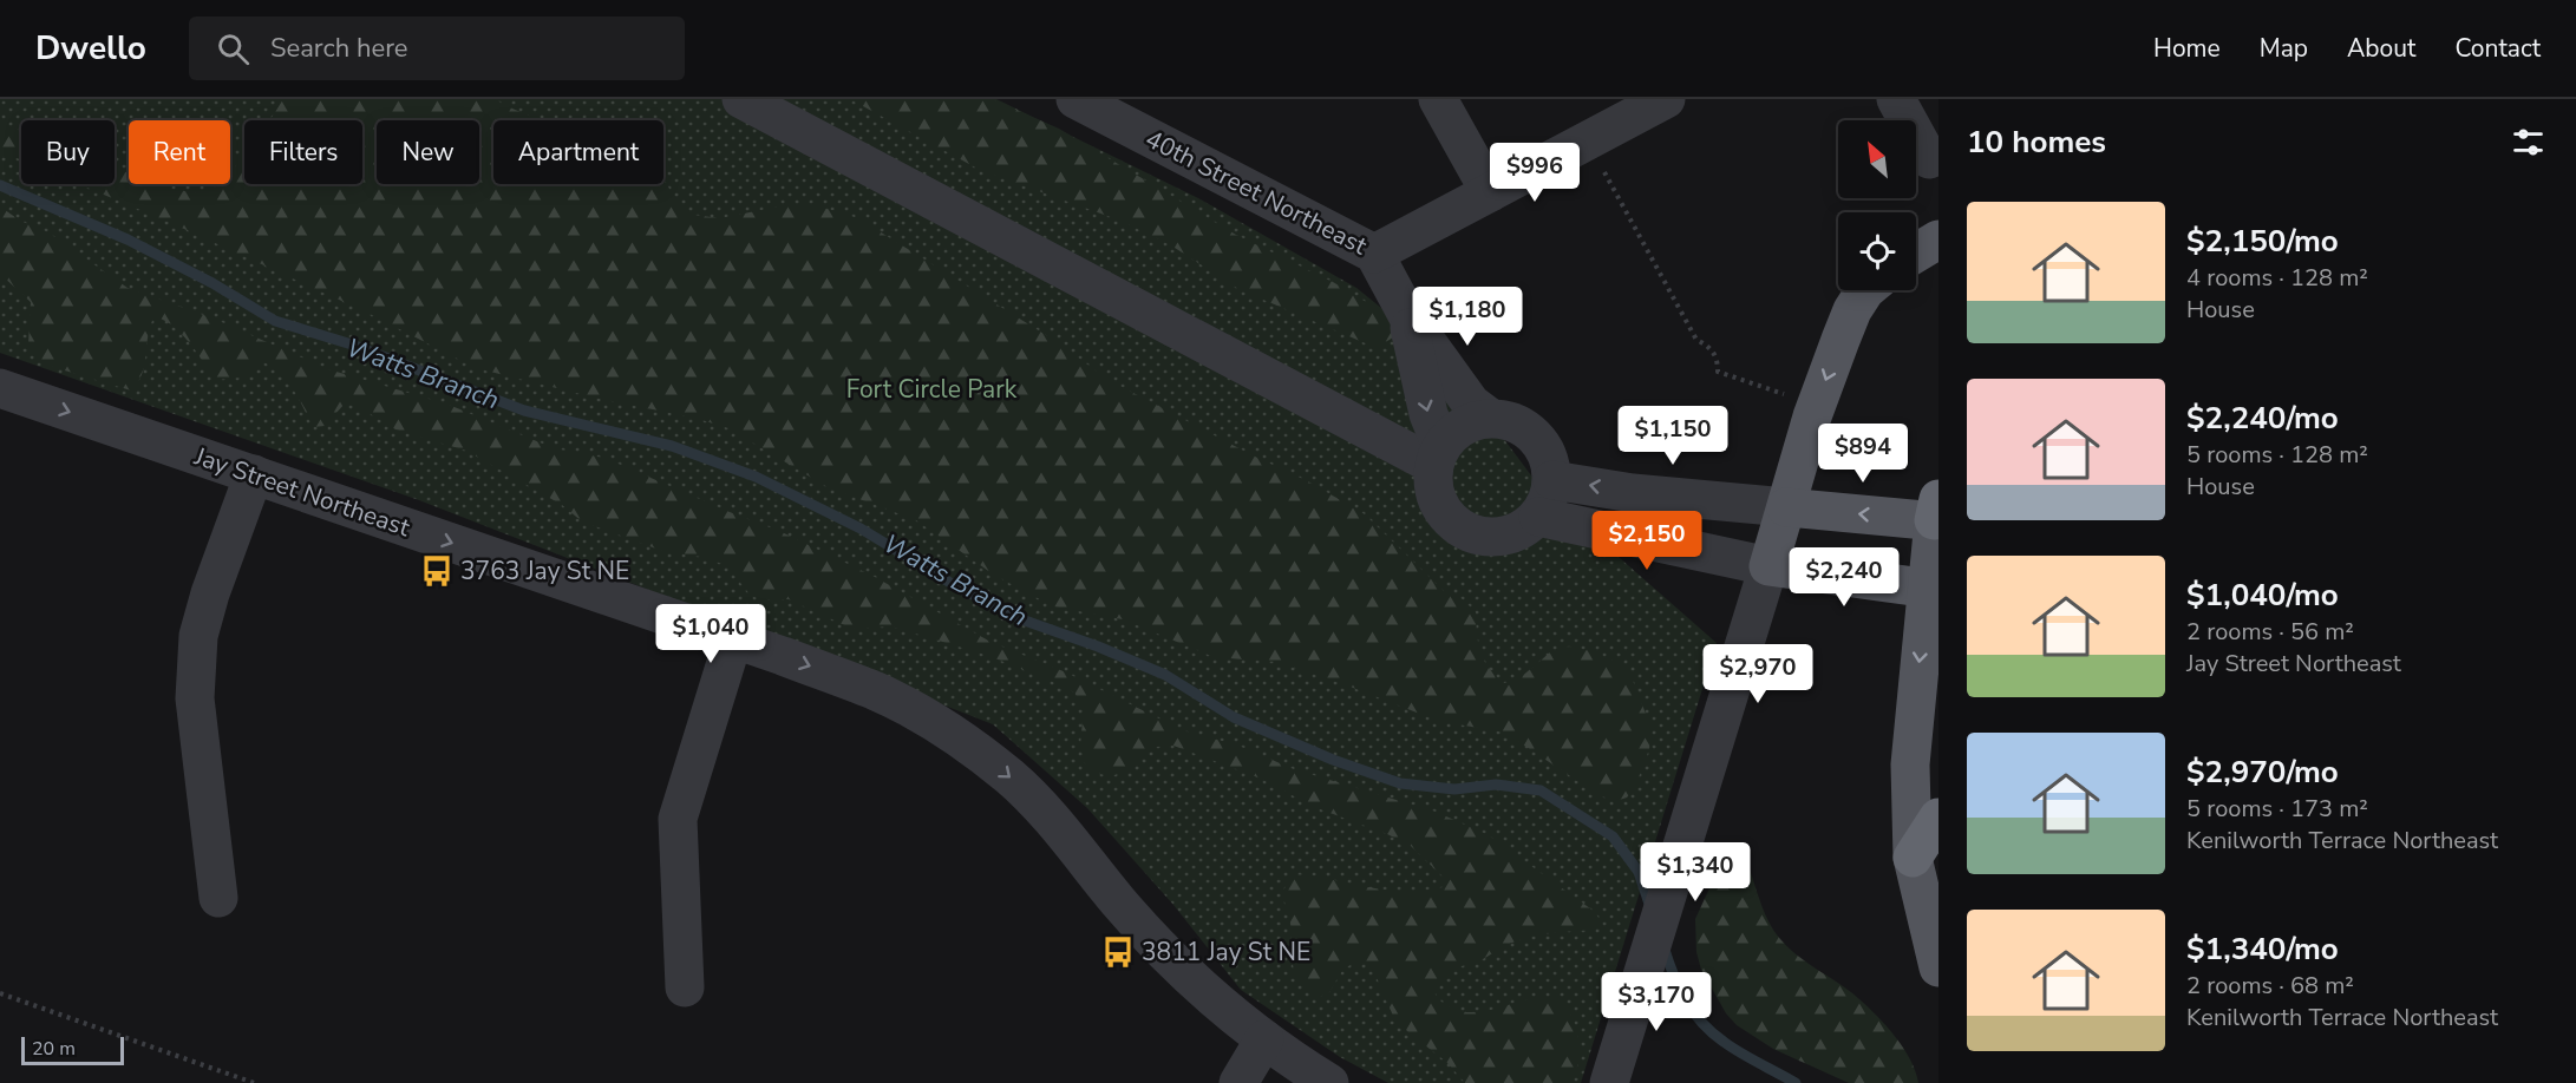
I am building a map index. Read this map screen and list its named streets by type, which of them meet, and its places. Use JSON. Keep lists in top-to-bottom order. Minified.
{"streets":{"street":["40th Street Northeast","Jay Street Northeast"]},"one_way":["Jay Street Northeast"],"water":["Watts Branch"],"parks":["Fort Circle Park"],"places":{"bus stop":["3763 Jay St NE","3811 Jay St NE"]},"scale_bar":"20 m","north":"top left","page":{"header":"Dwello","search":"Search here","nav":["Home","Map","About","Contact"],"heading":"10 homes","chip":["Buy","Rent","Filters","New","Apartment"],"price":["$996","$1,180","$1,150","$894","$2,150","$2,240","$1,040","$2,970","$1,340","$3,170"],"list":[{"name":"$2,150/mo","note":"4 rooms · 128 m² · House"},{"name":"$2,240/mo","note":"5 rooms · 128 m² · House"},{"name":"$1,040/mo","note":"2 rooms · 56 m² · Jay Street Northeast"},{"name":"$2,970/mo","note":"5 rooms · 173 m² · Kenilworth Terrace Northeast"},{"name":"$1,340/mo","note":"2 rooms · 68 m² · Kenilworth Terrace Northeast"}],"scale":"20 m"}}
